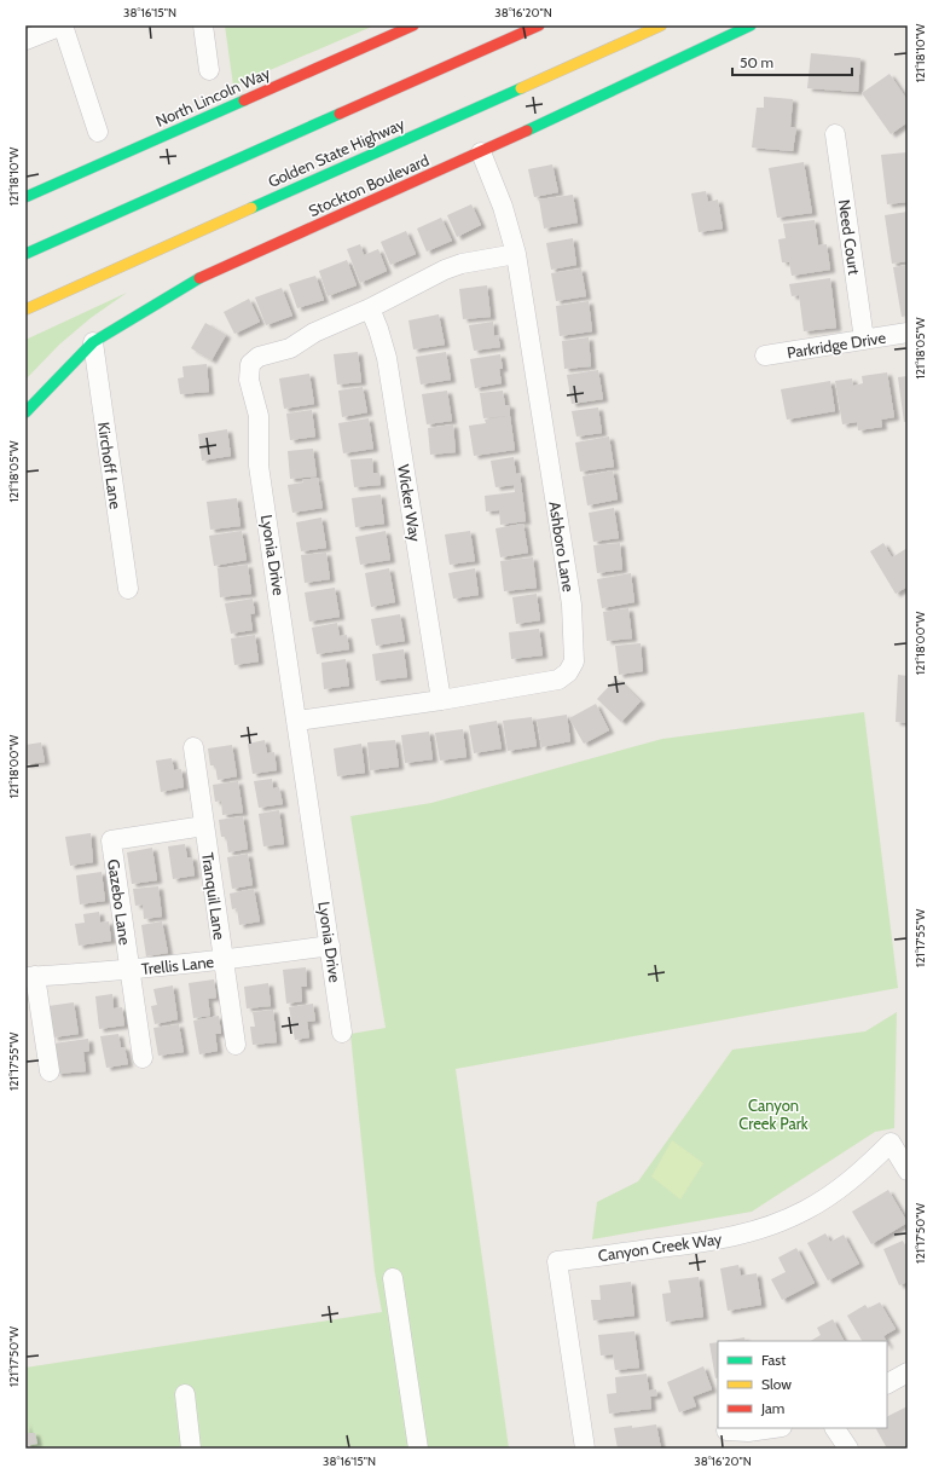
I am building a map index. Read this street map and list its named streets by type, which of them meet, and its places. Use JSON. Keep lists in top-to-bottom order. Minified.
{"streets":{"main road":["North Lincoln Way","Golden State Highway","Stockton Boulevard"],"street":["Need Court","Parkridge Drive","Kirchoff Lane","Wicker Way","Ashboro Lane","Lyonia Drive","Tranquil Lane","Gazebo Lane","Trellis Lane","Canyon Creek Way"]},"crossings":[["Stockton Boulevard","Kirchoff Lane"],["Stockton Boulevard","Ashboro Lane"],["Need Court","Parkridge Drive"],["Wicker Way","Ashboro Lane"],["Wicker Way","Lyonia Drive"],["Ashboro Lane","Lyonia Drive"],["Lyonia Drive","Trellis Lane"],["Tranquil Lane","Gazebo Lane"],["Tranquil Lane","Trellis Lane"],["Gazebo Lane","Trellis Lane"]],"parks":["Canyon Creek Park"],"legend":["Fast","Slow","Jam"],"scale_bar":"50 m","coordinates":["38°16'15\"N","38°16'20\"N","121°18'10\"W","121°18'05\"W","121°18'00\"W","121°17'55\"W","121°17'50\"W"]}
